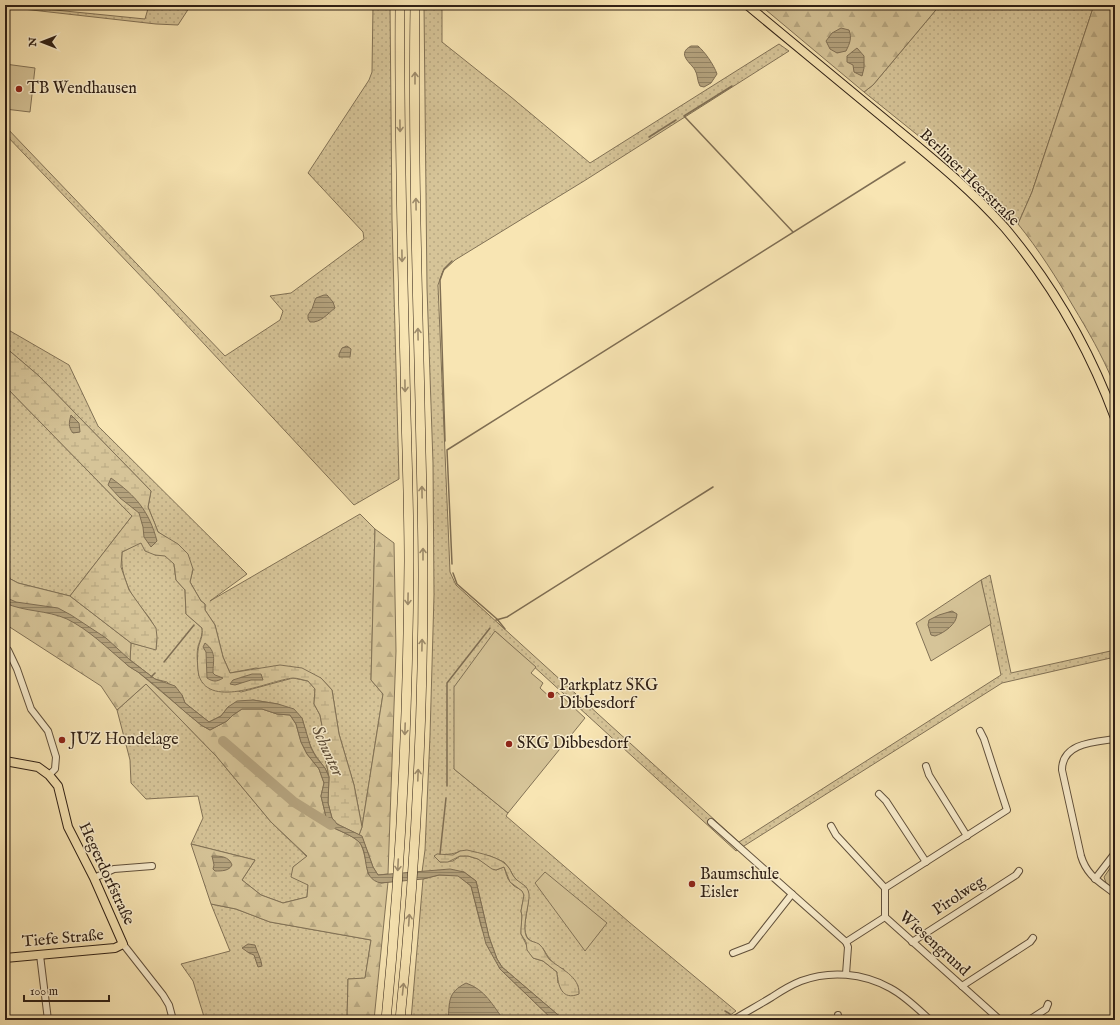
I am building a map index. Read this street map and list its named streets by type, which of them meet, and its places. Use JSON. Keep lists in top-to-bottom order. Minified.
{"streets":{"main road":["Berliner Heerstraße","Hegerdorfstraße","Tiefe Straße"],"street":["Pirolweg","Wiesengrund"]},"crossings":[["Hegerdorfstraße","Tiefe Straße"],["Pirolweg","Wiesengrund"]],"water":["Schunter"],"places":["TB Wendhausen","Parkplatz SKG Dibbesdorf","JUZ Hondelage","SKG Dibbesdorf","Baumschule Eisler"],"scale_bar":"100 m","north":"left"}
